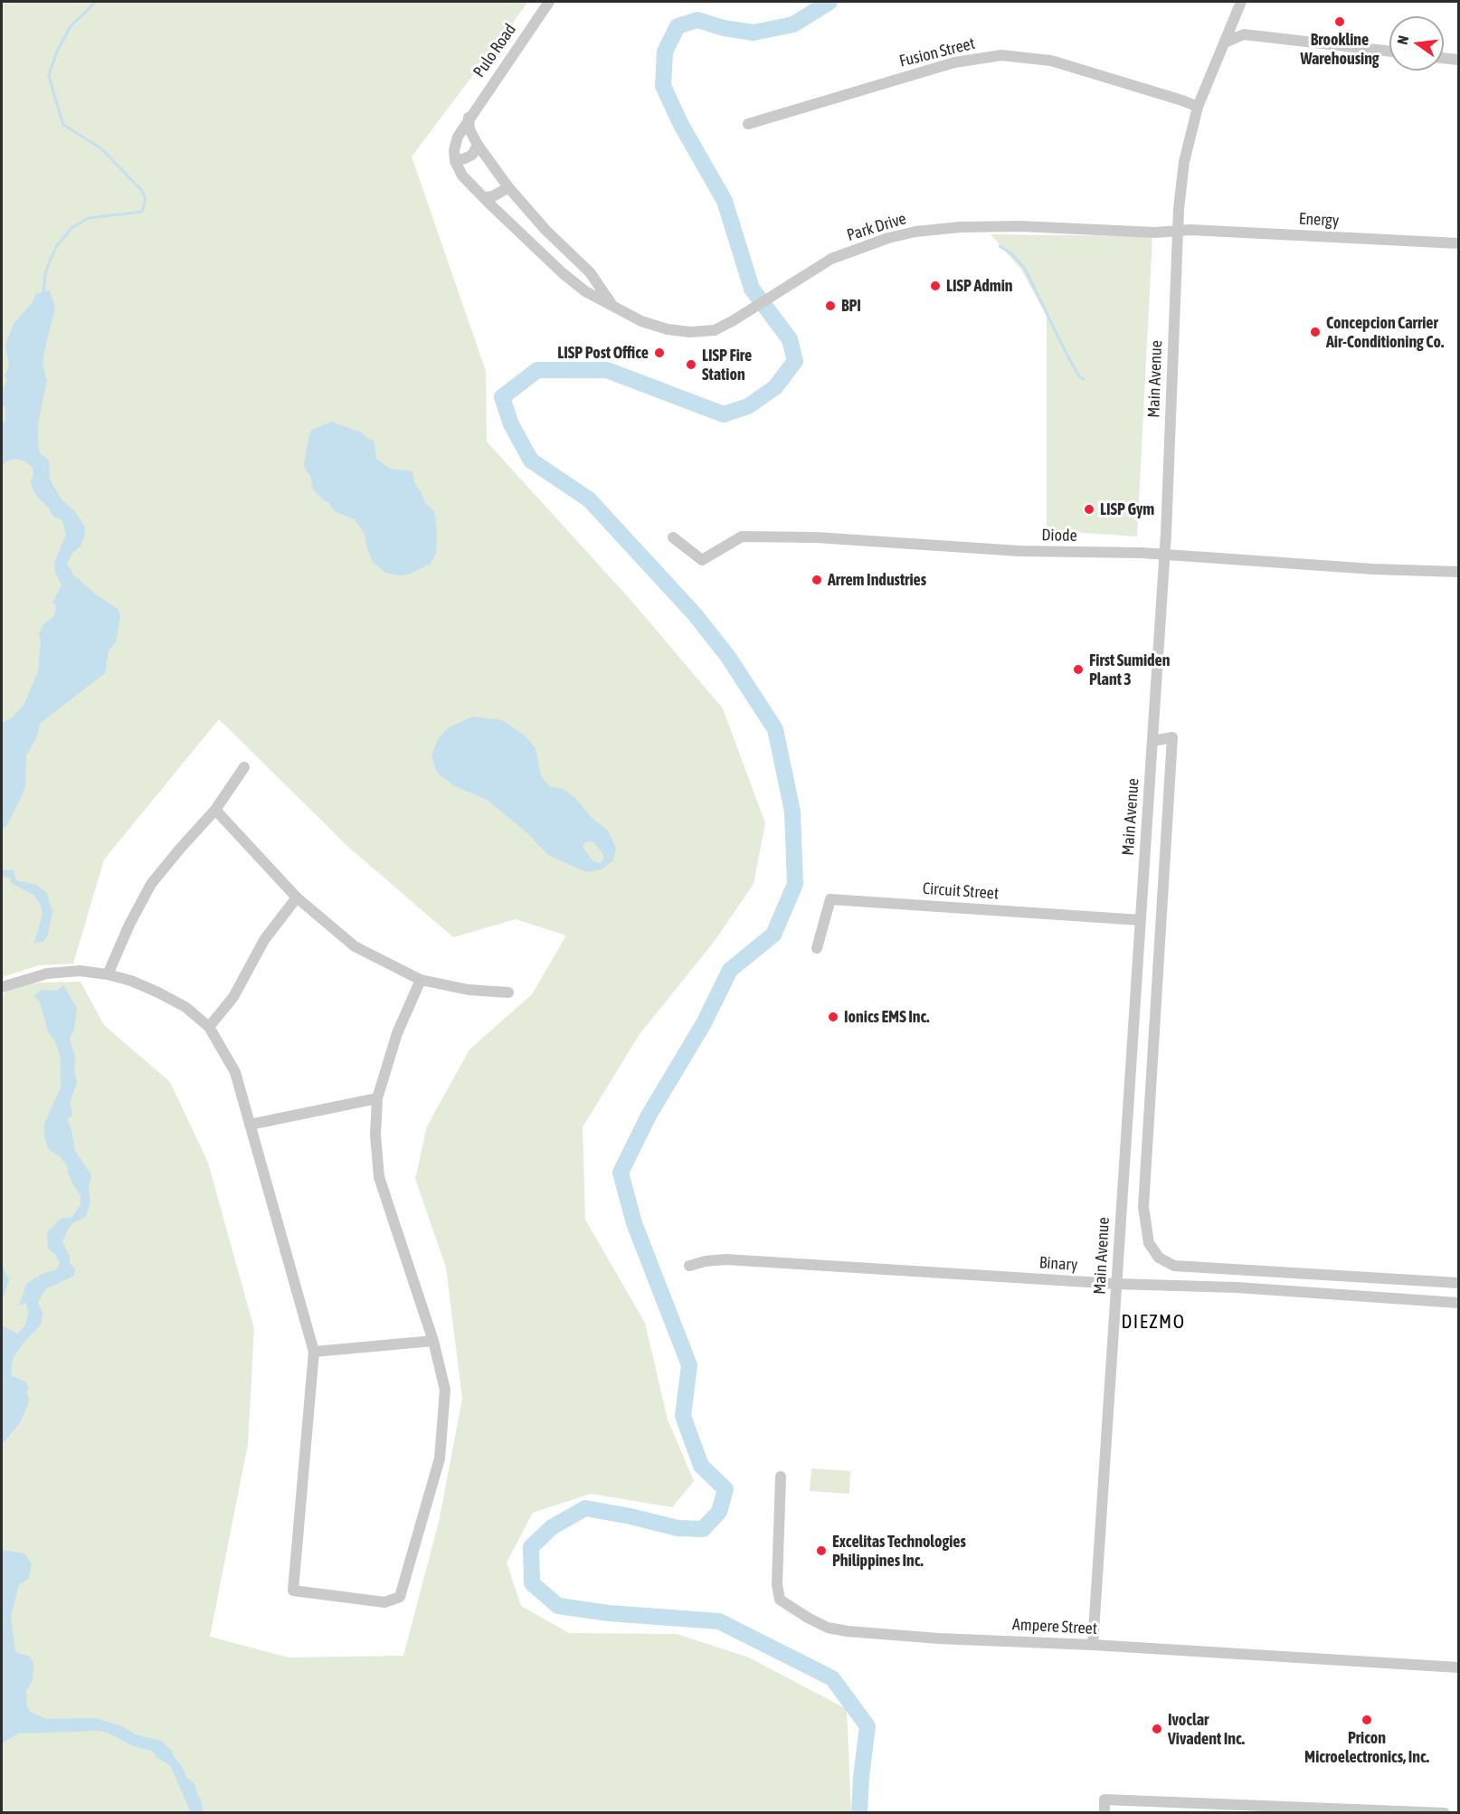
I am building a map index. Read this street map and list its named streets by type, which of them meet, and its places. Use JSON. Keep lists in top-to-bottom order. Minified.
{"streets":{"street":["Pulo Road","Fusion Street","Energy","Park Drive","Main Avenue","Diode","Circuit Street","Binary","Ampere Street"]},"crossings":[["Pulo Road","Park Drive"],["Fusion Street","Main Avenue"],["Energy","Park Drive"],["Energy","Main Avenue"],["Park Drive","Main Avenue"],["Main Avenue","Diode"],["Main Avenue","Circuit Street"],["Main Avenue","Binary"],["Main Avenue","Ampere Street"]],"districts":["DIEZMO"],"places":["Brookline Warehousing","LISP Admin","BPI","Concepcion Carrier Air-Conditioning Co.","LISP Post Office","LISP Fire Station","LISP Gym","Arrem Industries","First Sumiden Plant 3","Ionics EMS Inc.","Excelitas Technologies Philippines Inc.","Pricon Microelectronics, Inc.","Ivoclar Vivadent Inc."],"north":"left"}
